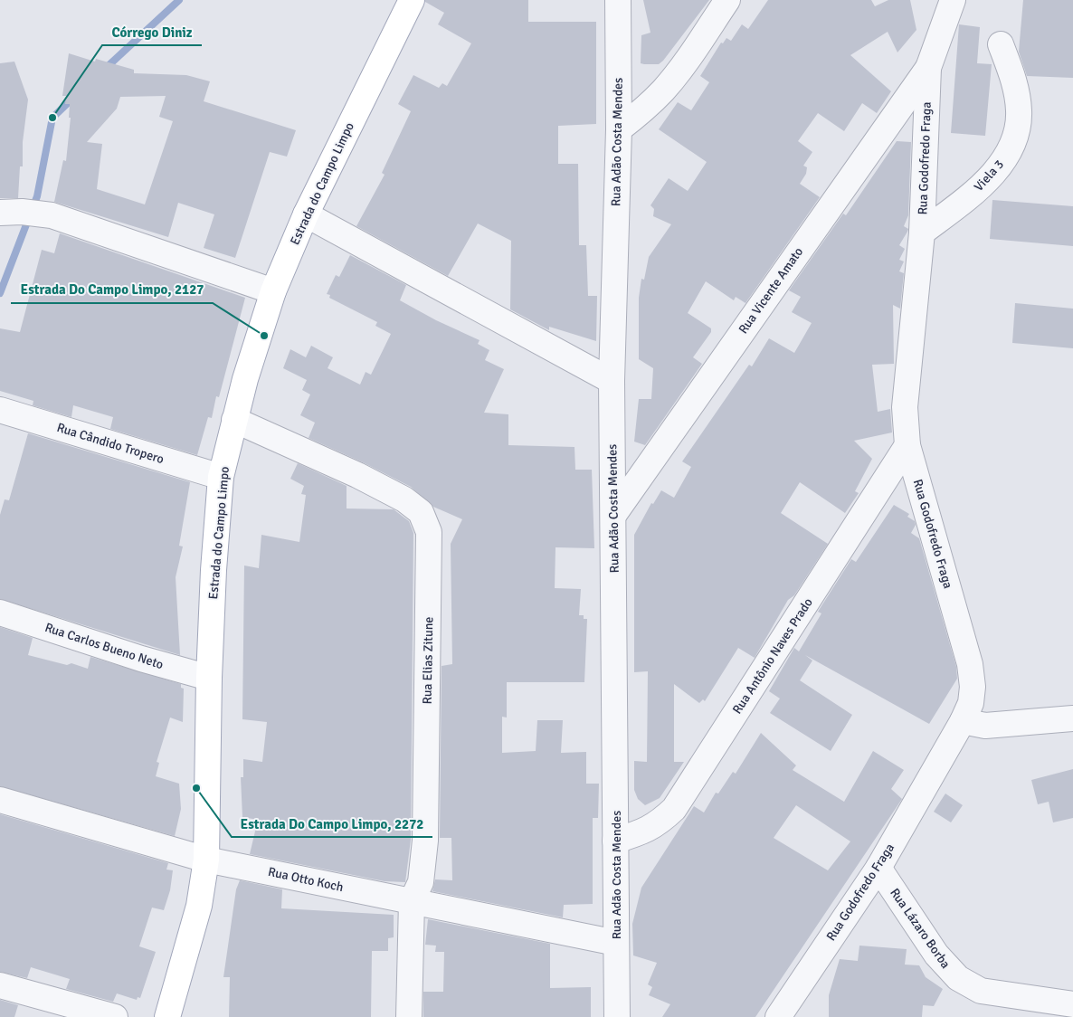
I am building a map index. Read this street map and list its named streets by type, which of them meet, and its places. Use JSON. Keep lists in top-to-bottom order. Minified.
{"streets":{"main road":["Estrada do Campo Limpo"],"street":["Rua Adão Costa Mendes","Rua Godofredo Fraga","Viela 3","Rua Vicente Amato","Rua Cândido Tropero","Rua Carlos Bueno Neto","Rua Antônio Naves Prado","Rua Elias Zitune","Rua Otto Koch","Rua Lázaro Borba"]},"crossings":[["Rua Adão Costa Mendes","Rua Vicente Amato"],["Rua Adão Costa Mendes","Rua Antônio Naves Prado"],["Rua Adão Costa Mendes","Rua Otto Koch"],["Rua Godofredo Fraga","Viela 3"],["Rua Godofredo Fraga","Rua Vicente Amato"],["Rua Godofredo Fraga","Rua Antônio Naves Prado"],["Rua Godofredo Fraga","Rua Lázaro Borba"],["Estrada do Campo Limpo","Rua Cândido Tropero"],["Estrada do Campo Limpo","Rua Carlos Bueno Neto"],["Estrada do Campo Limpo","Rua Elias Zitune"],["Estrada do Campo Limpo","Rua Otto Koch"],["Rua Elias Zitune","Rua Otto Koch"]],"places":["Córrego Diniz","Estrada Do Campo Limpo, 2127","Estrada Do Campo Limpo, 2272"]}
